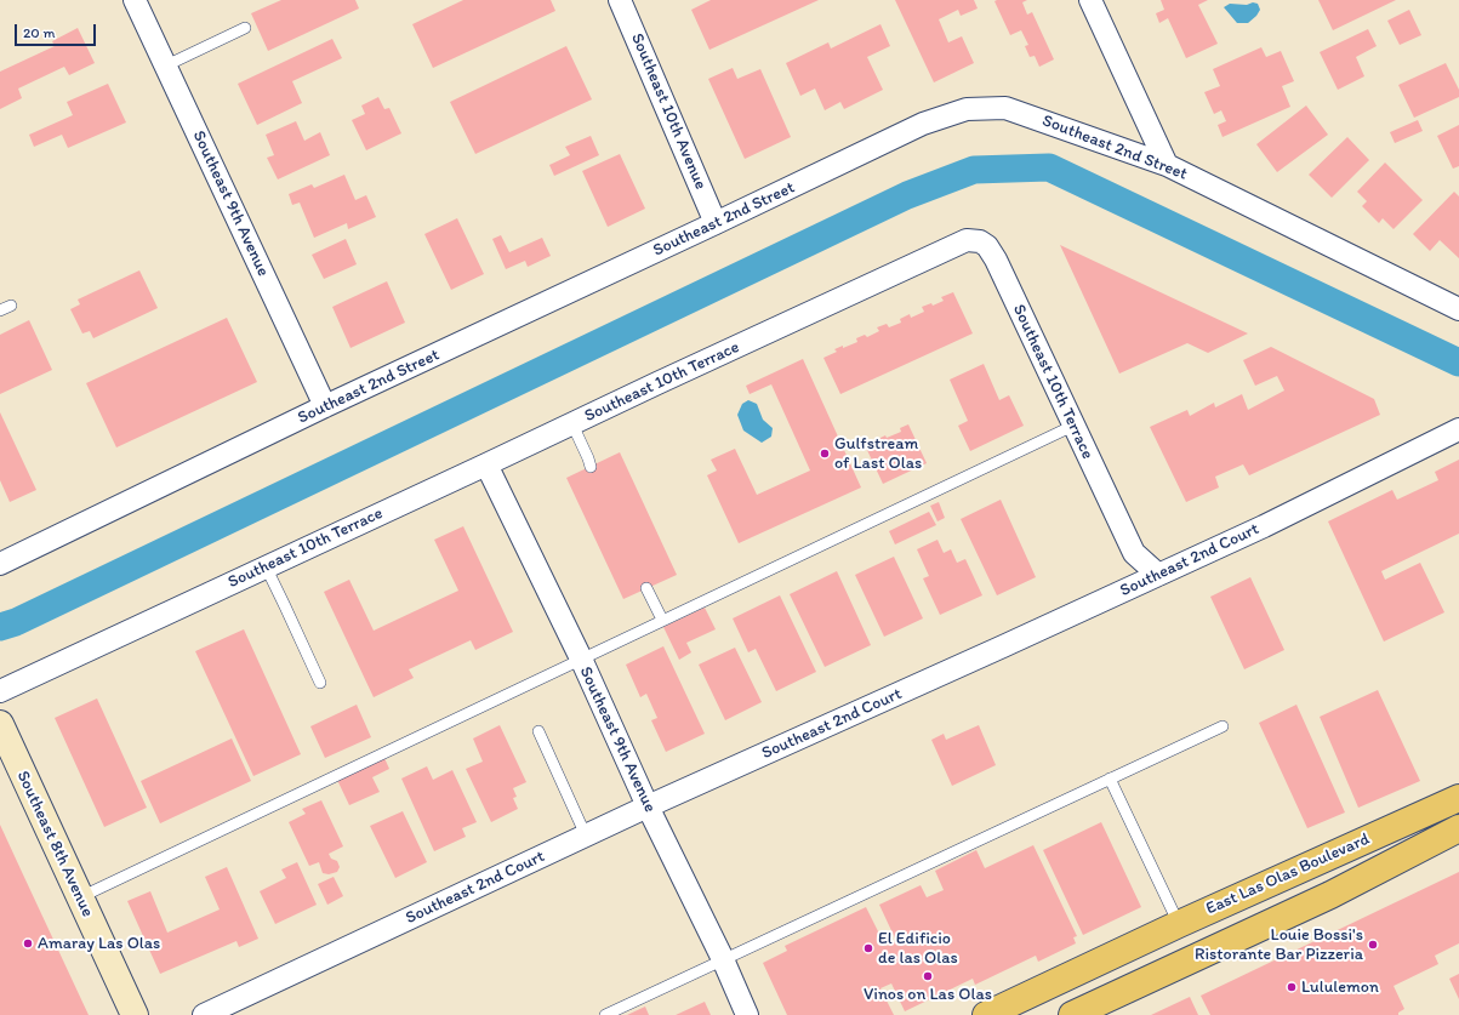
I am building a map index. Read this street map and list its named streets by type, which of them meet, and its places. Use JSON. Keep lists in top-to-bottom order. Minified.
{"streets":{"main road":["Southeast 8th Avenue","East Las Olas Boulevard"],"street":["Southeast 10th Avenue","Southeast 2nd Street","Southeast 9th Avenue","Southeast 10th Terrace","Southeast 2nd Court"]},"crossings":[["Southeast 10th Avenue","Southeast 2nd Street"],["Southeast 2nd Street","Southeast 9th Avenue"],["Southeast 9th Avenue","Southeast 10th Terrace"],["Southeast 9th Avenue","Southeast 2nd Court"],["Southeast 10th Terrace","Southeast 2nd Court"]],"places":["Gulfstream of Last Olas","Amaray Las Olas","Louie Bossi's Ristorante Bar Pizzeria","El Edificio de las Olas","Vinos on Las Olas","Lululemon"],"scale_bar":"20 m"}
